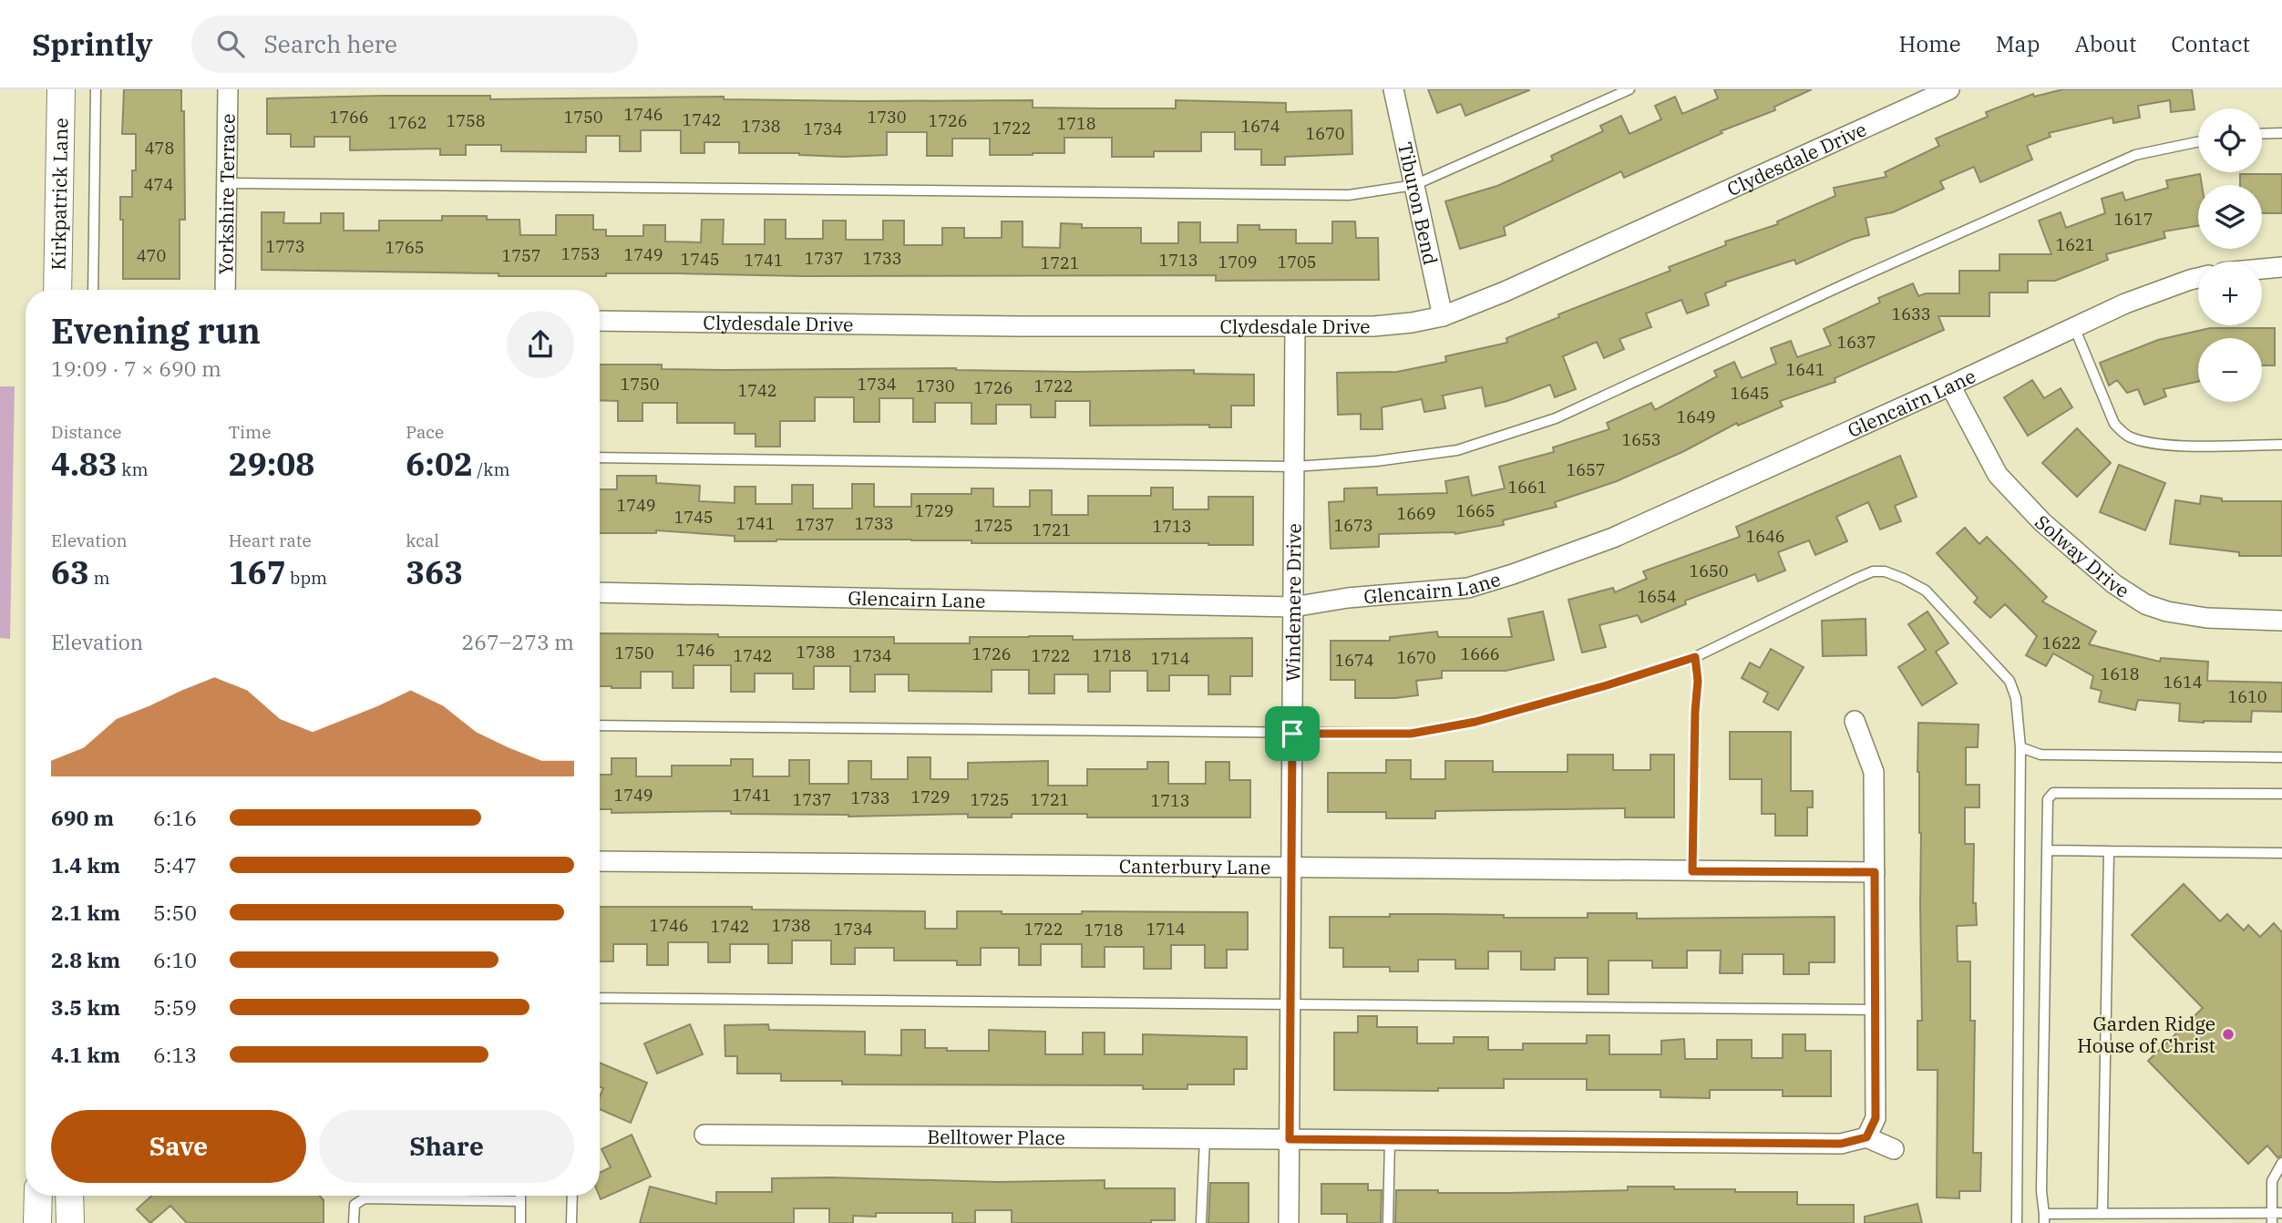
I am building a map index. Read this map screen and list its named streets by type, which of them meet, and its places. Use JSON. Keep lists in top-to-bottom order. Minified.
{"streets":{"street":["Clydesdale Drive","Kirkpatrick Lane","Yorkshire Terrace","Tiburon Bend","Glencairn Lane","Solway Drive","Windemere Drive","Canterbury Lane","Belltower Place"]},"crossings":[["Clydesdale Drive","Tiburon Bend"],["Clydesdale Drive","Windemere Drive"],["Glencairn Lane","Solway Drive"],["Glencairn Lane","Windemere Drive"],["Windemere Drive","Canterbury Lane"],["Windemere Drive","Belltower Place"]],"places":["Garden Ridge House of Christ"],"house_numbers":["1746","1766","1750","1730","1742","1758","1726","1762","1718","1738","1674","1722","1734","1670","478","474","1617","1621","1773","1765","1753","1749","470","1757","1737","1733","1745","1741","1713","1709","1705","1721","1633","1637","1641","1750","1734","1730","1722","1726","1742","1645","1649","1653","1657","1661","1749","1729","1665","1669","1745","1741","1733","1737","1725","1673","1713","1721","1646","1650","1654","1622","1746","1738","1750","1726","1666","1742","1734","1722","1718","1670","1714","1674","1618","1614","1610","1749","1741","1729","1733","1737","1725","1721","1713","1746","1738","1742","1734","1722","1714","1718"],"page":{"header":"Sprintly","search":"Search here","nav":["Home","Map","About","Contact"],"map_buttons":["+","−"],"heading":["Evening run","19:09 · 7 × 690 m"],"stats":[["Distance","4.83 km"],["Time","29:08"],["Pace","6:02 /km"],["Elevation","63 m"],["Heart rate","167 bpm"],["kcal","363"]],"chart":["Elevation","267–273 m"],"list":[{"name":"690 m","note":"6:16"},{"name":"1.4 km","note":"5:47"},{"name":"2.1 km","note":"5:50"},{"name":"2.8 km","note":"6:10"},{"name":"3.5 km","note":"5:59"},{"name":"4.1 km","note":"6:13"}],"buttons":["Save","Share"]}}
